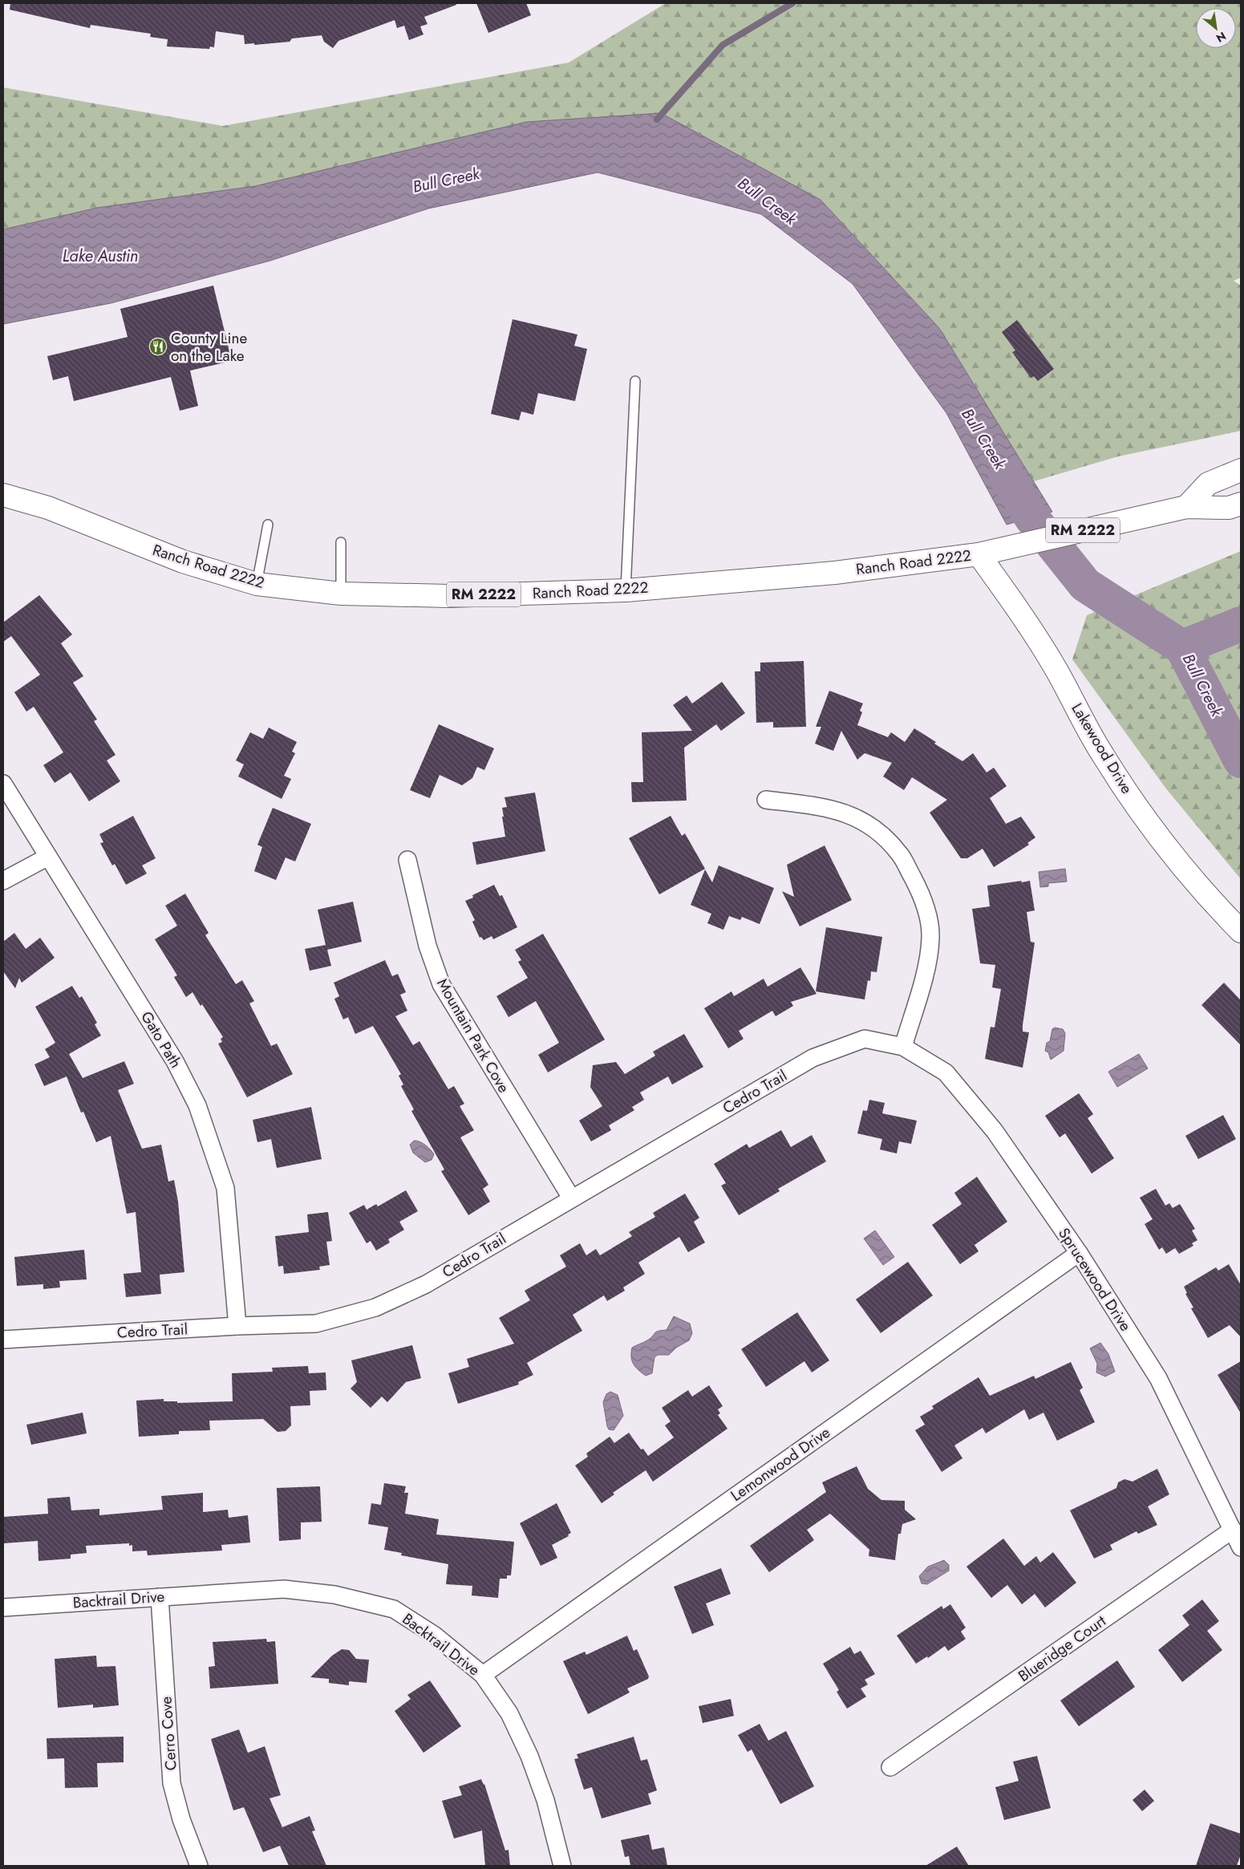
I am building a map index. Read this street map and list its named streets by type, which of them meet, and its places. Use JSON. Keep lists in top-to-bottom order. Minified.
{"streets":{"main road":["RM 2222","Ranch Road 2222","Lakewood Drive"],"street":["Mountain Park Cove","Gato Path","Cedro Trail","Sprucewood Drive","Lemonwood Drive","Backtrail Drive","Blueridge Court","Cerro Cove"]},"crossings":[["Ranch Road 2222","Lakewood Drive"],["Mountain Park Cove","Cedro Trail"],["Gato Path","Cedro Trail"],["Cedro Trail","Sprucewood Drive"],["Sprucewood Drive","Lemonwood Drive"],["Sprucewood Drive","Blueridge Court"],["Lemonwood Drive","Backtrail Drive"],["Backtrail Drive","Cerro Cove"]],"water":["Bull Creek","Lake Austin"],"places":{"restaurant":["County Line on the Lake"]},"north":"bottom right"}
